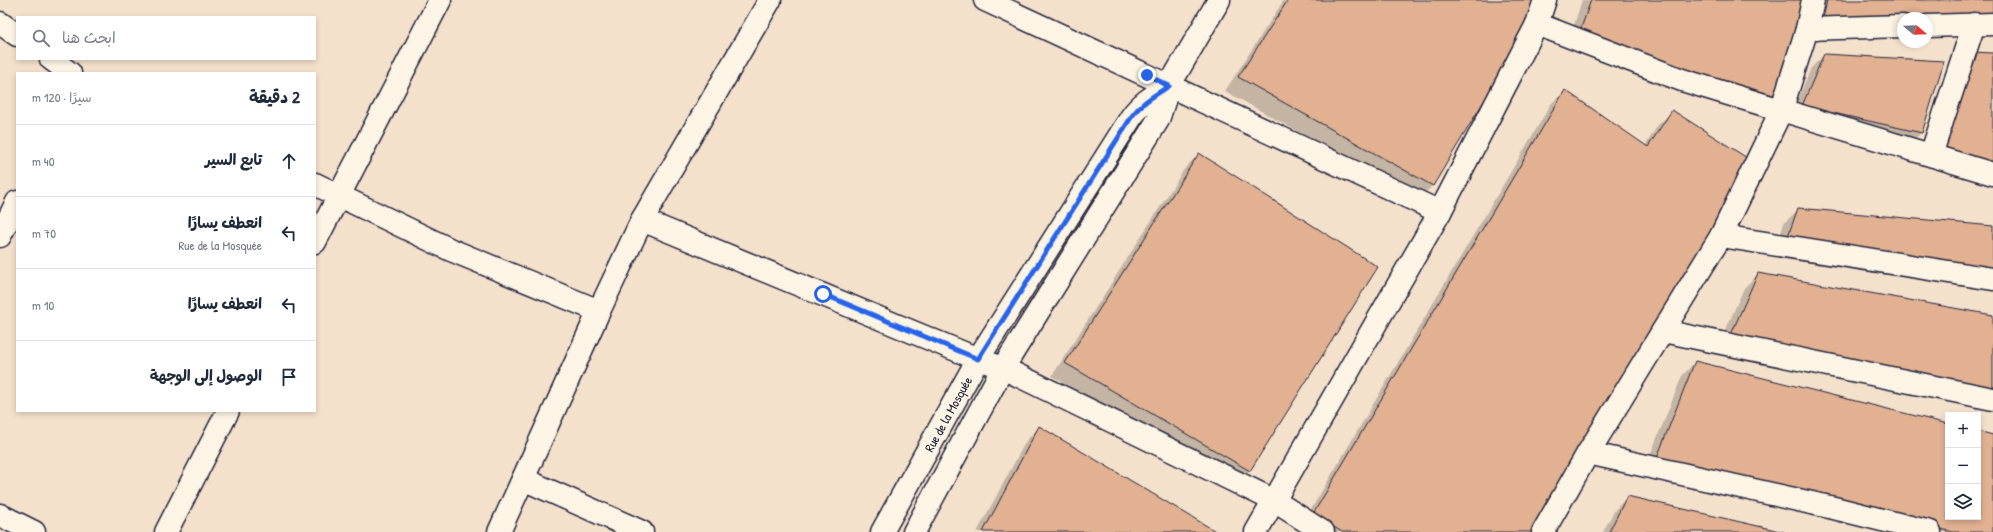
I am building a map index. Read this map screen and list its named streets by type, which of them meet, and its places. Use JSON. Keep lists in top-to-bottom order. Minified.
{"streets":{"street":["Rue de la Mosquée"]},"north":"right","page":{"search":"ابحث هنا","heading":["2 دقيقة","سيرًا · 120 m"],"list":[["تابع السير","40 m"],["انعطف يسارًا","Rue de la Mosquée","70 m"],["انعطف يسارًا","10 m"],"الوصول إلى الوجهة"],"map_buttons":["+","−"]}}
